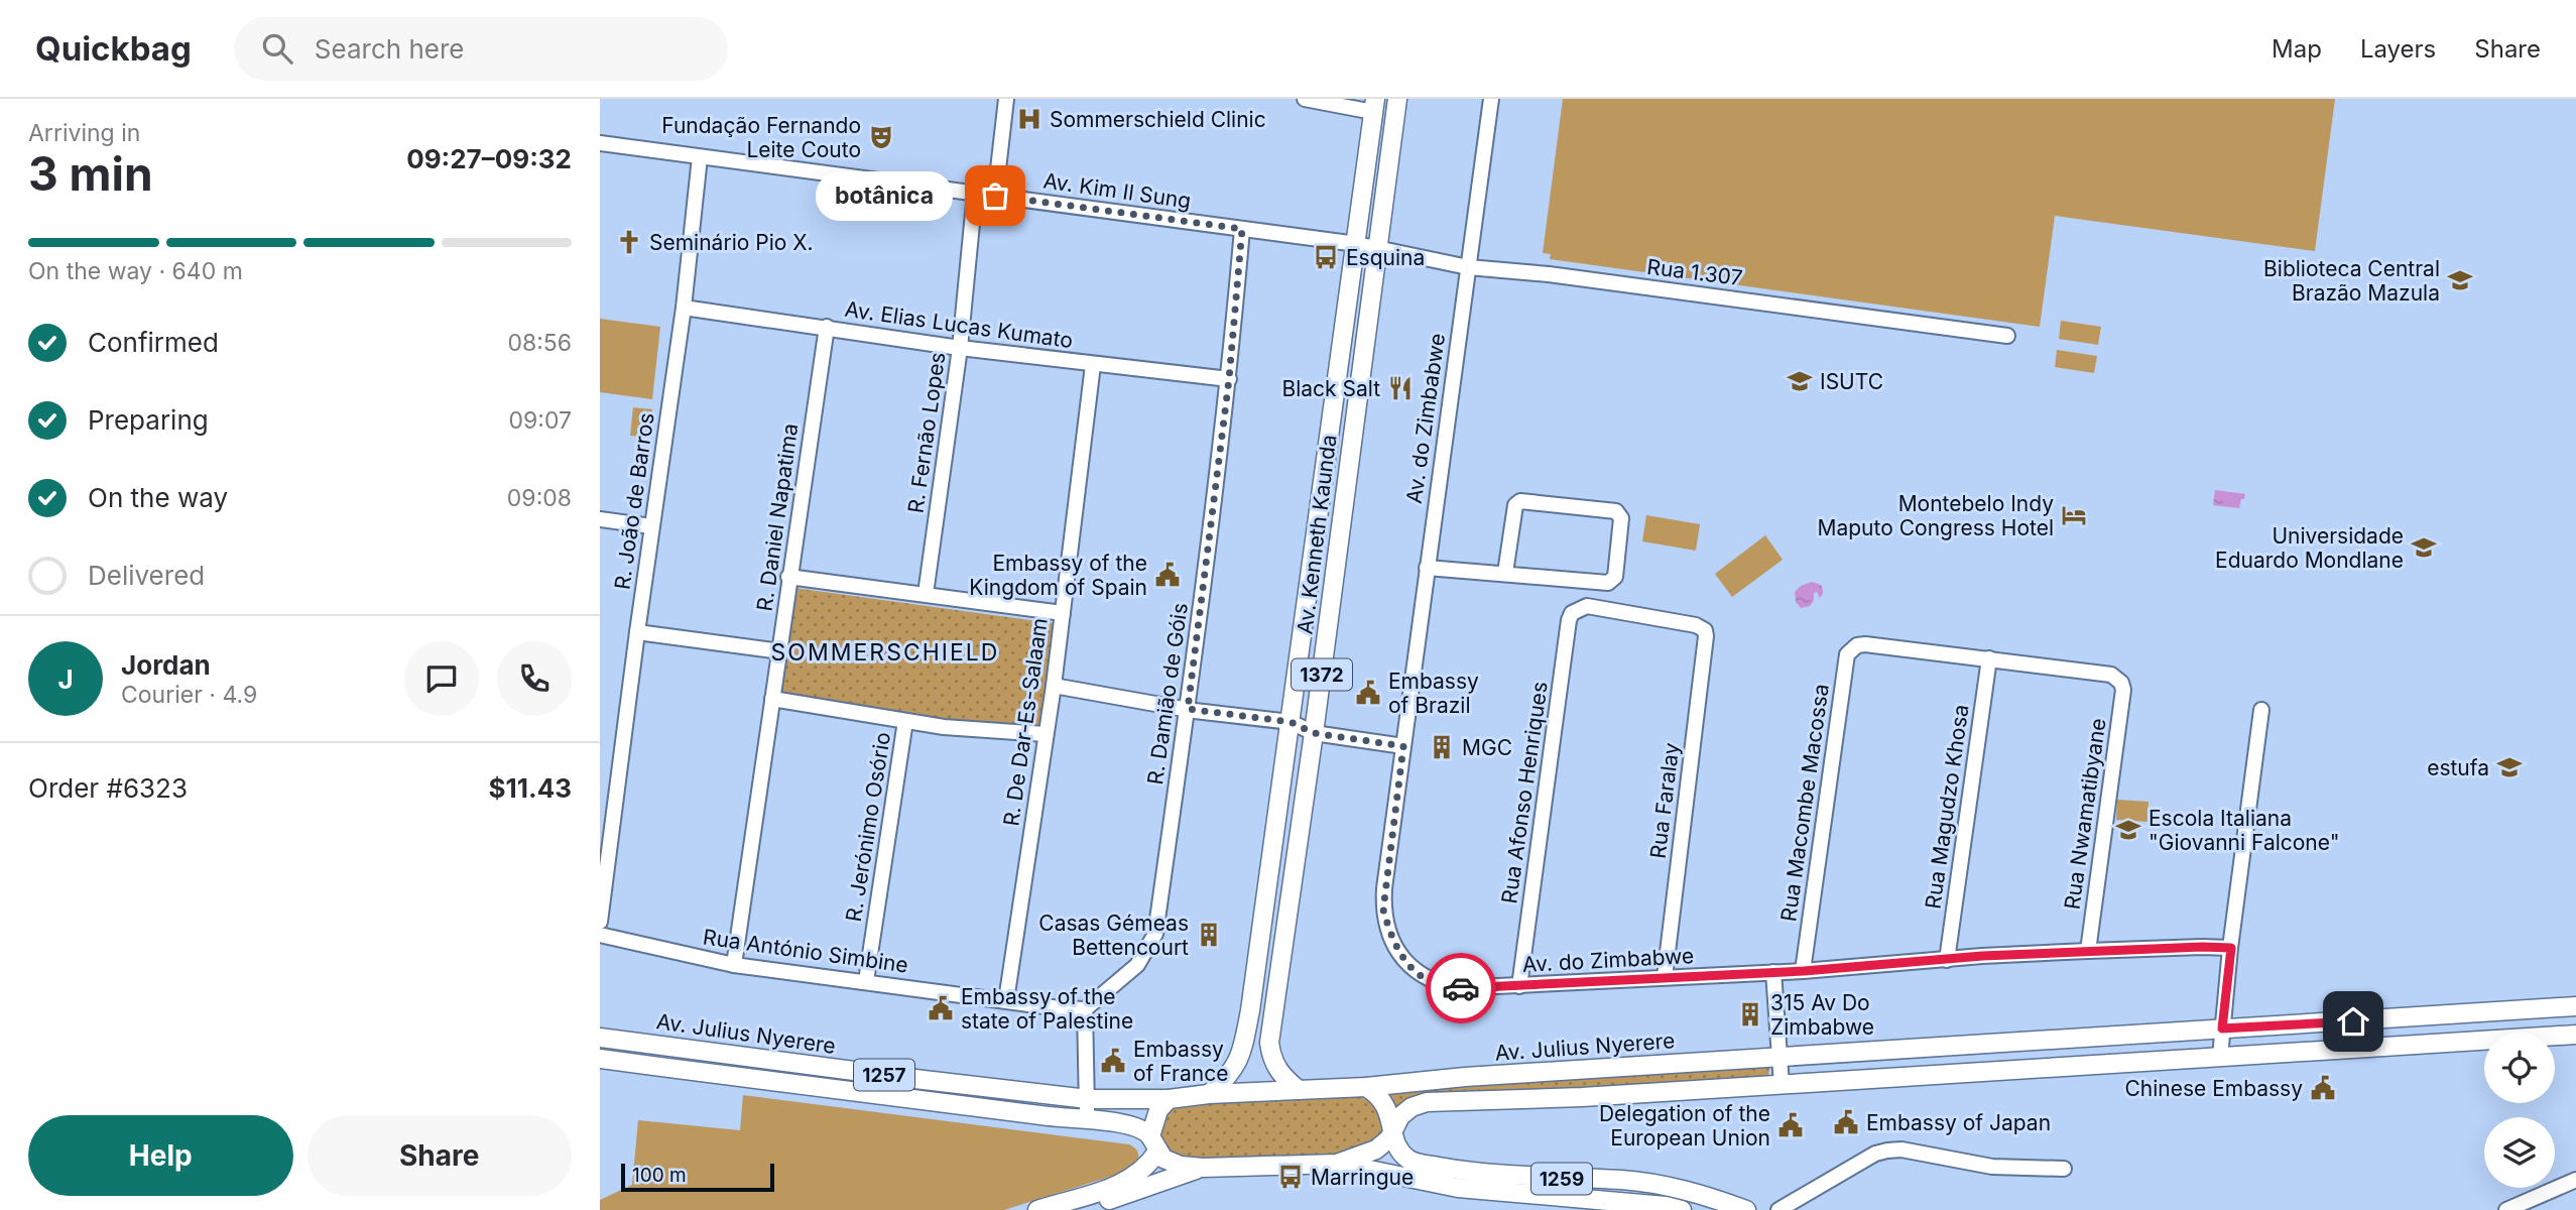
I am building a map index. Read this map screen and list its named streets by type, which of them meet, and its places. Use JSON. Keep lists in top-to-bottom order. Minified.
{"streets":{"main road":["Av. Kenneth Kaunda","1372","Av. Julius Nyerere","1257","1259"],"street":["Av. Kim Il Sung","Rua 1.307","Av. Elias Lucas Kumato","Av. do Zimbabwe","R. Fernão Lopes","R. João de Barros","R. Daniel Napatima","R. Damião de Góis","R. De Dar-Es-Salaam","Rua Afonso Henriques","Rua Faralay","Rua Macombe Macossa","Rua Magudzo Khosa","Rua Nwamatibyane","R. Jerónimo Osório","Rua António Simbine"]},"crossings":[["Av. Kim Il Sung","Rua 1.307"],["Av. Kim Il Sung","R. Fernão Lopes"],["Av. Kim Il Sung","R. João de Barros"],["Av. Kim Il Sung","Av. Kenneth Kaunda"],["Av. Kim Il Sung","R. Damião de Góis"],["Rua 1.307","Av. do Zimbabwe"],["Rua 1.307","Av. Kenneth Kaunda"],["Av. Elias Lucas Kumato","R. Fernão Lopes"],["Av. Elias Lucas Kumato","R. João de Barros"],["Av. Elias Lucas Kumato","R. Daniel Napatima"],["Av. Elias Lucas Kumato","R. Damião de Góis"],["Av. Elias Lucas Kumato","R. De Dar-Es-Salaam"],["Av. do Zimbabwe","Rua Afonso Henriques"],["Av. do Zimbabwe","Rua Faralay"],["Av. do Zimbabwe","Rua Macombe Macossa"],["Av. do Zimbabwe","Rua Magudzo Khosa"],["Av. do Zimbabwe","Rua Nwamatibyane"],["R. Daniel Napatima","Rua António Simbine"],["Av. Kenneth Kaunda","Av. Julius Nyerere"],["R. Damião de Góis","Rua António Simbine"],["R. De Dar-Es-Salaam","Rua António Simbine"],["Rua Afonso Henriques","Rua Faralay"],["Rua Macombe Macossa","Rua Magudzo Khosa"],["Rua Macombe Macossa","Rua Nwamatibyane"],["Rua Magudzo Khosa","Rua Nwamatibyane"],["R. Jerónimo Osório","Rua António Simbine"]],"districts":["SOMMERSCHIELD"],"places":{"hospital":["Sommerschield Clinic"],"theatre":["Fundação Fernando Leite Couto"],"other":["botânica"],"church":["Seminário Pio X."],"bus stop":["Esquina","Marringue"],"school or university":["Biblioteca Central Brazão Mazula","ISUTC","Universidade Eduardo Mondlane","estufa","Escola Italiana \"Giovanni Falcone\""],"restaurant":["Black Salt"],"hotel":["Montebelo Indy Maputo Congress Hotel"],"public building":["Embassy of the Kingdom of Spain","Embassy of Brazil","Embassy of the state of Palestine","Embassy of France","Chinese Embassy","Embassy of Japan","Delegation of the European Union"],"building":["MGC","Casas Gémeas Bettencourt","315 Av Do Zimbabwe"]},"scale_bar":"100 m","page":{"header":"Quickbag","search":"Search here","nav":["Map","Layers","Share"],"heading":["3 min","Arriving in","09:27–09:32"],"panel":["Jordan","Courier · 4.9","Order #6323","$11.43"],"bubble":"botânica","bar":"On the way · 640 m","list":[["Confirmed","08:56"],["Preparing","09:07"],["On the way","09:08"],"Delivered"],"round":"J","buttons":["Help","Share"],"scale":"100 m"}}
